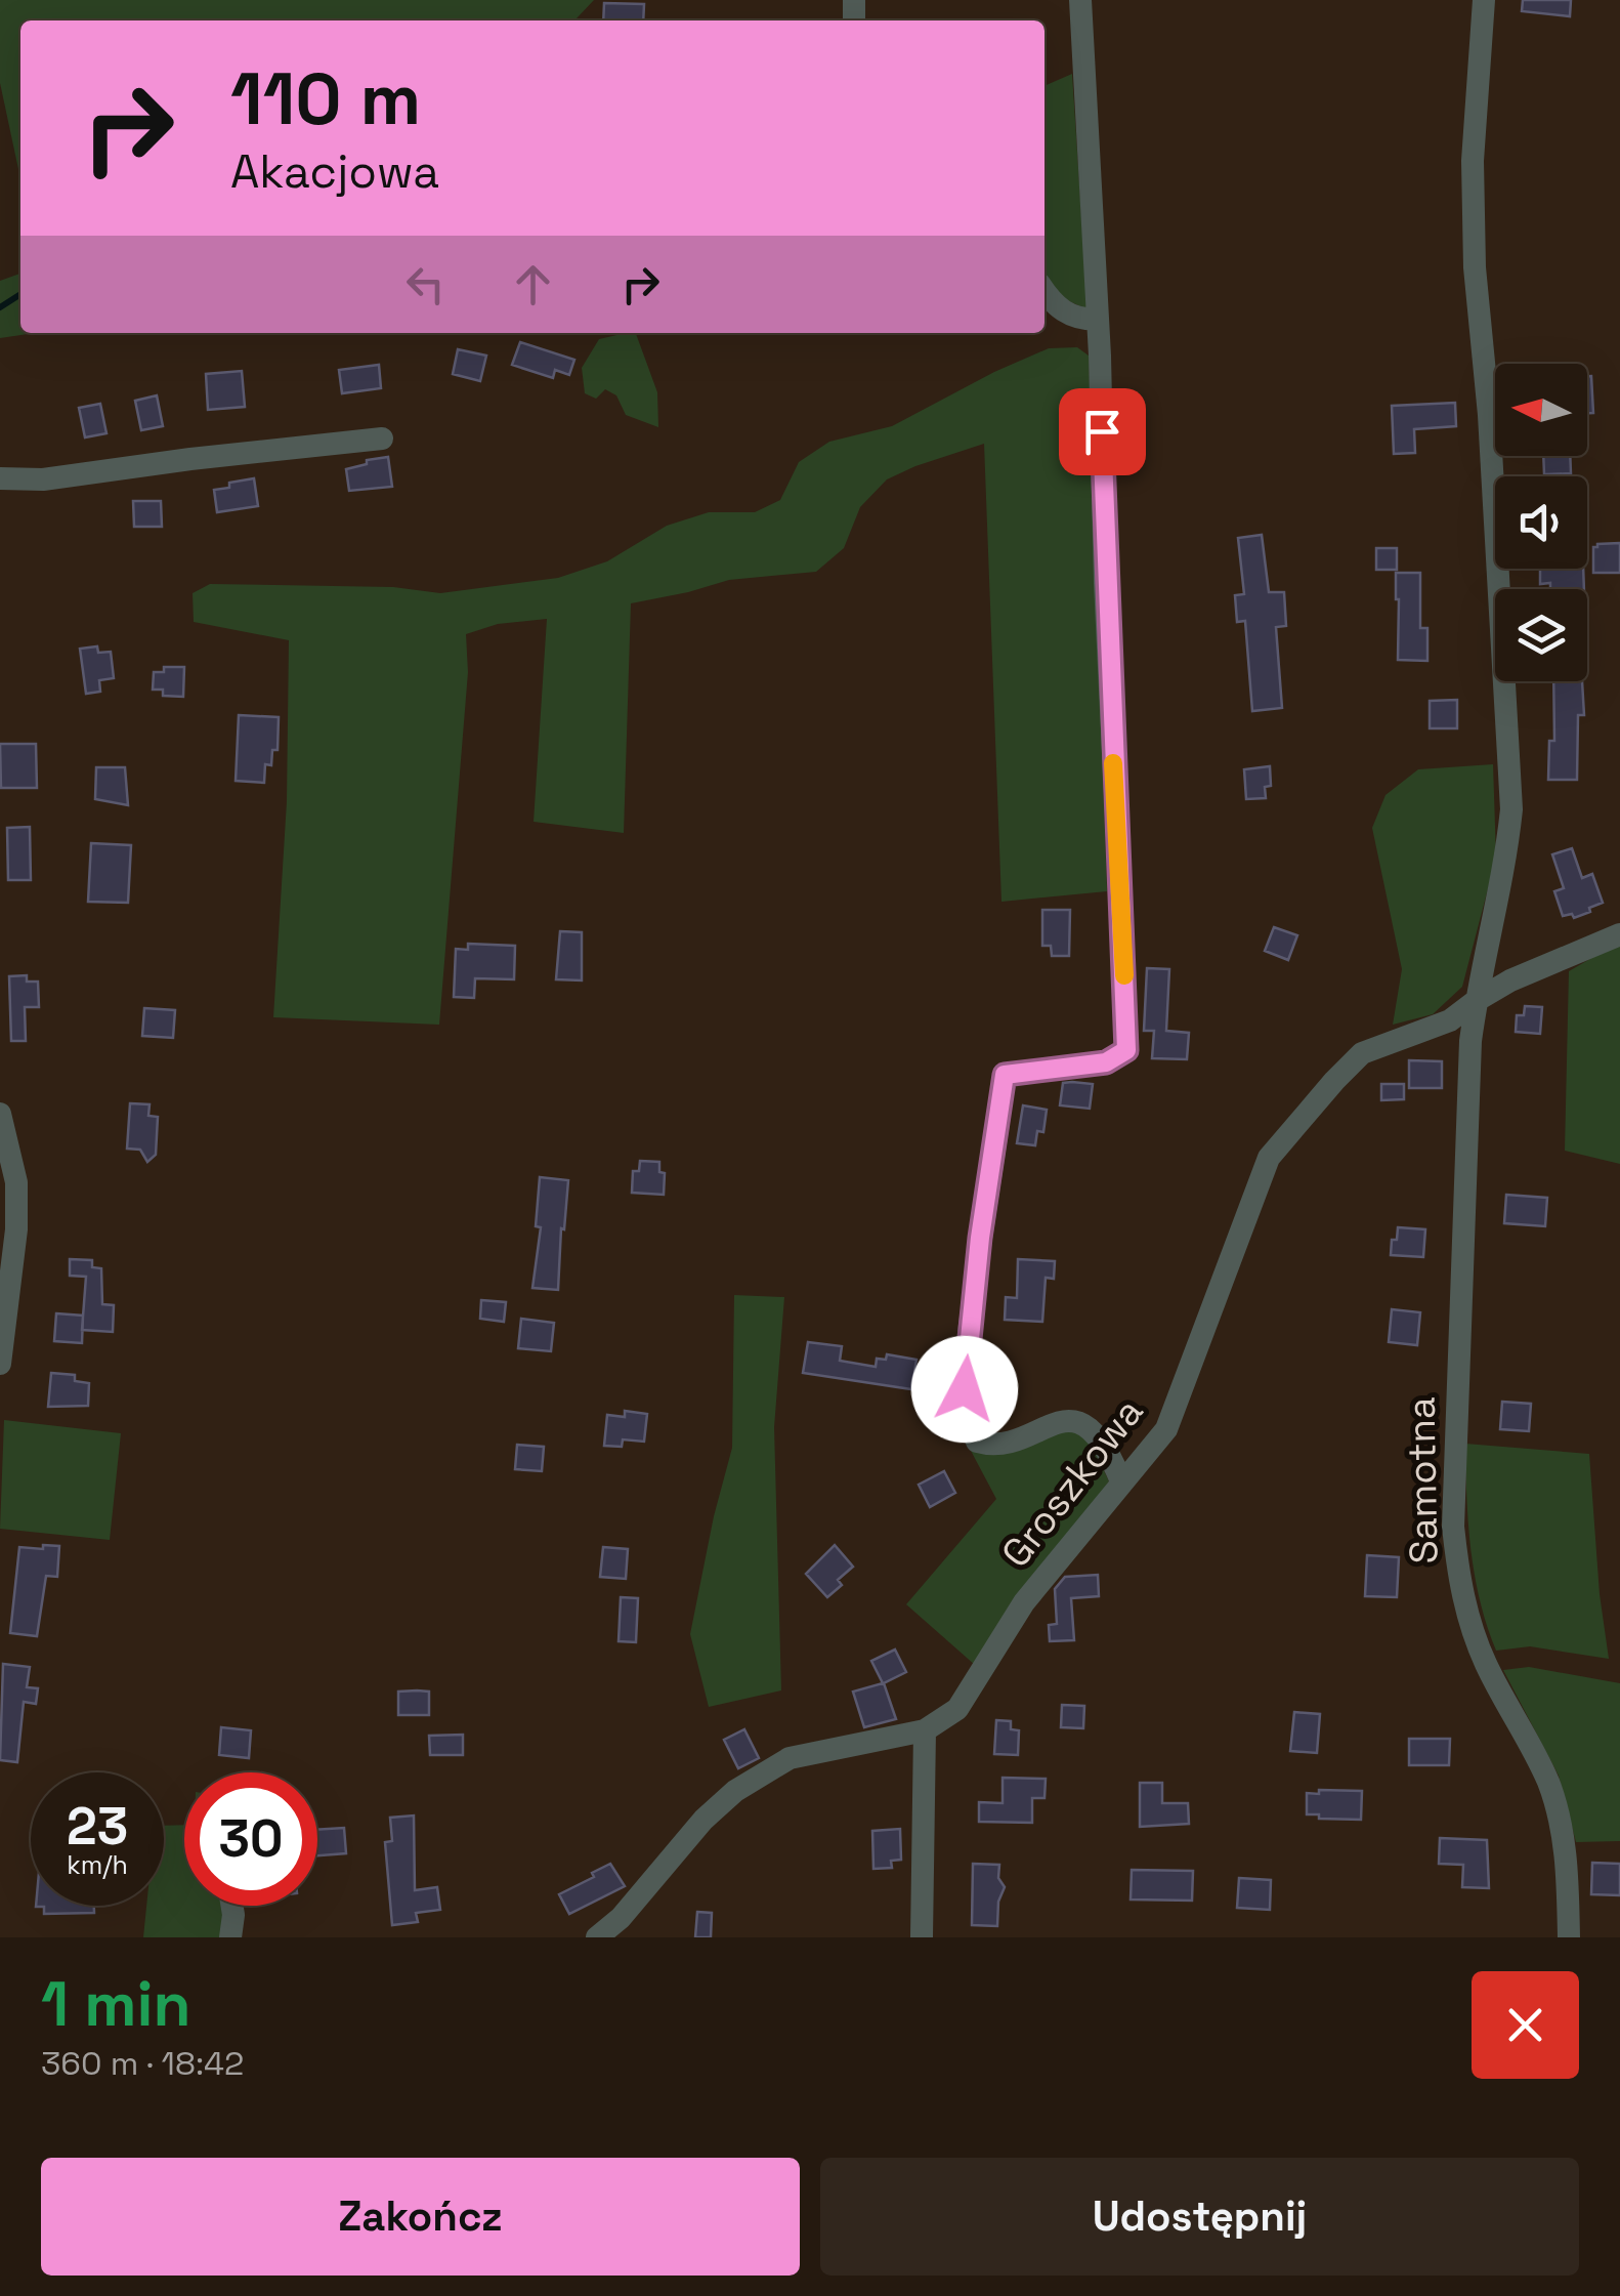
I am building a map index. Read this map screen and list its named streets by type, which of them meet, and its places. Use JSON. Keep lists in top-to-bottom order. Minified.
{"streets":{"street":["Samotna","Groszkowa"]},"crossings":[["Samotna","Groszkowa"]],"north":"left","page":{"turn":["110 m","Akacjowa"],"speed":"23 km/h","limit":"30","heading":["1 min","360 m · 18:42"],"buttons":["Zakończ","Udostępnij"]}}
